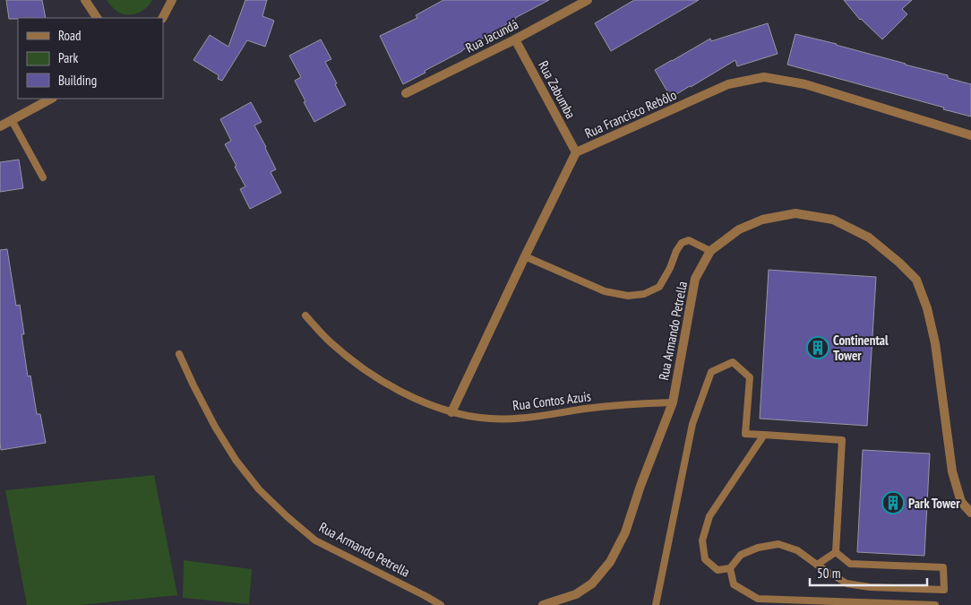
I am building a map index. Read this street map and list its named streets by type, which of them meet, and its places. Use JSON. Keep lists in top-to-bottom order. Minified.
{"streets":{"street":["Rua Jacundá","Rua Zabumba","Rua Francisco Rebôlo","Rua Armando Petrella"],"lane":["Rua Contos Azuis"]},"crossings":[["Rua Jacundá","Rua Zabumba"],["Rua Zabumba","Rua Francisco Rebôlo"],["Rua Francisco Rebôlo","Rua Contos Azuis"],["Rua Armando Petrella","Rua Contos Azuis"]],"places":{"building":["Continental Tower","Park Tower"]},"legend":["Road","Park","Building"],"scale_bar":"50 m"}
